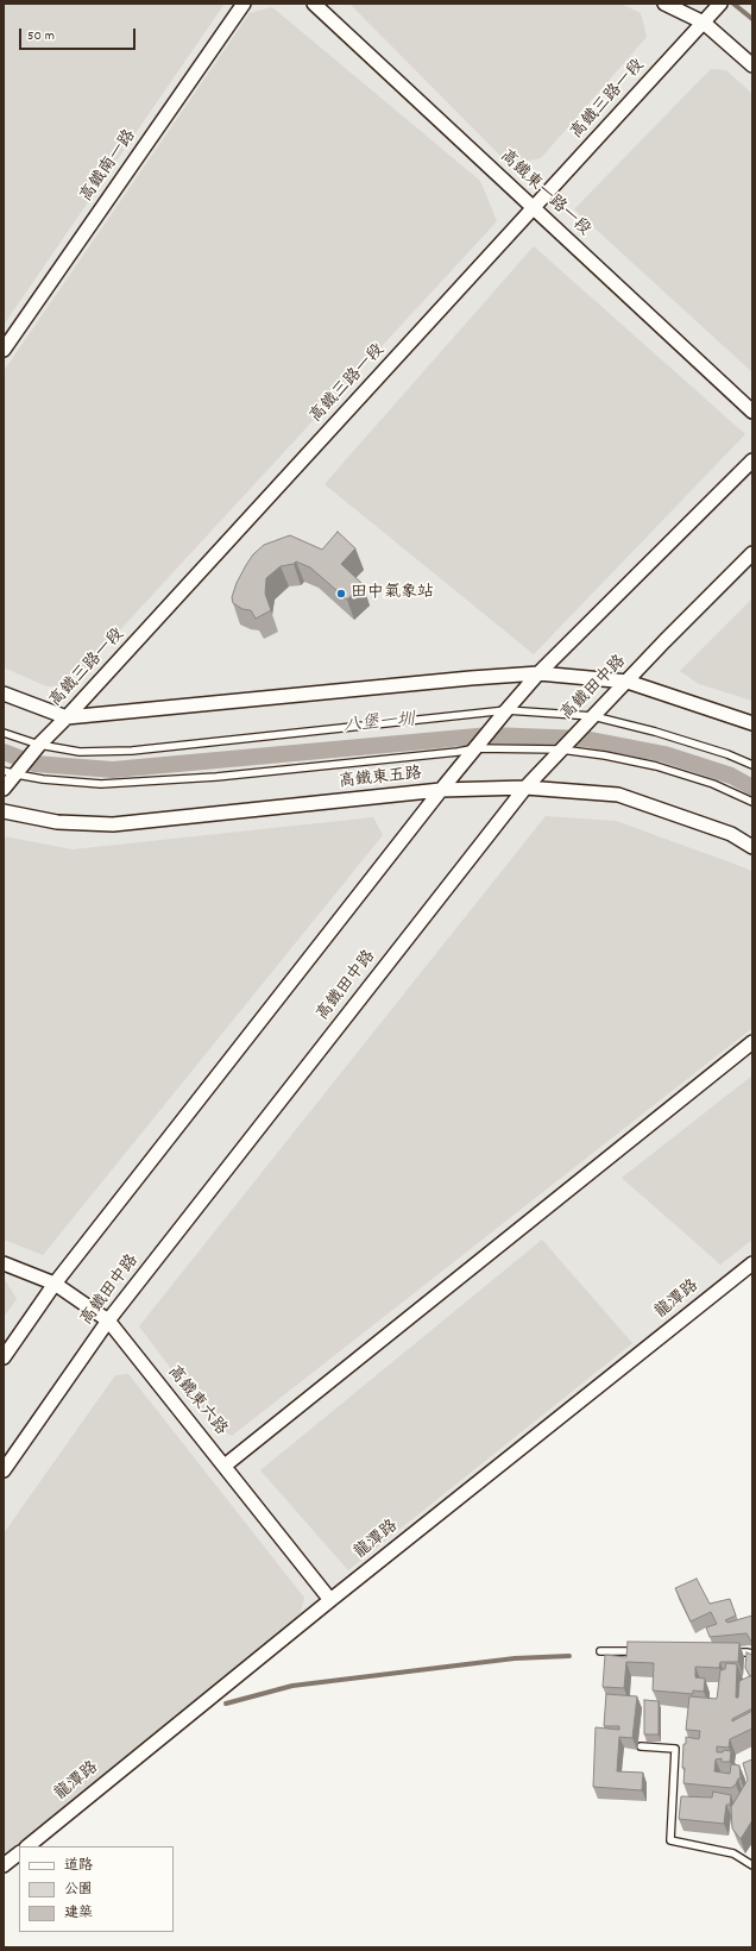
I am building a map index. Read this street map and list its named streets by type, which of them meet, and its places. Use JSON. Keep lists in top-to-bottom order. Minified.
{"streets":{"street":["高鐵三路一段","高鐵南一路","高鐵東一路一段","高鐵田中路","高鐵東五路","龍潭路","高鐵東六路"]},"crossings":[["高鐵三路一段","高鐵東一路一段"],["高鐵田中路","高鐵東五路"],["高鐵田中路","高鐵東六路"],["龍潭路","高鐵東六路"]],"water":["八堡一圳"],"places":["田中氣象站"],"legend":["道路","公園","建築"],"scale_bar":"50 m"}
